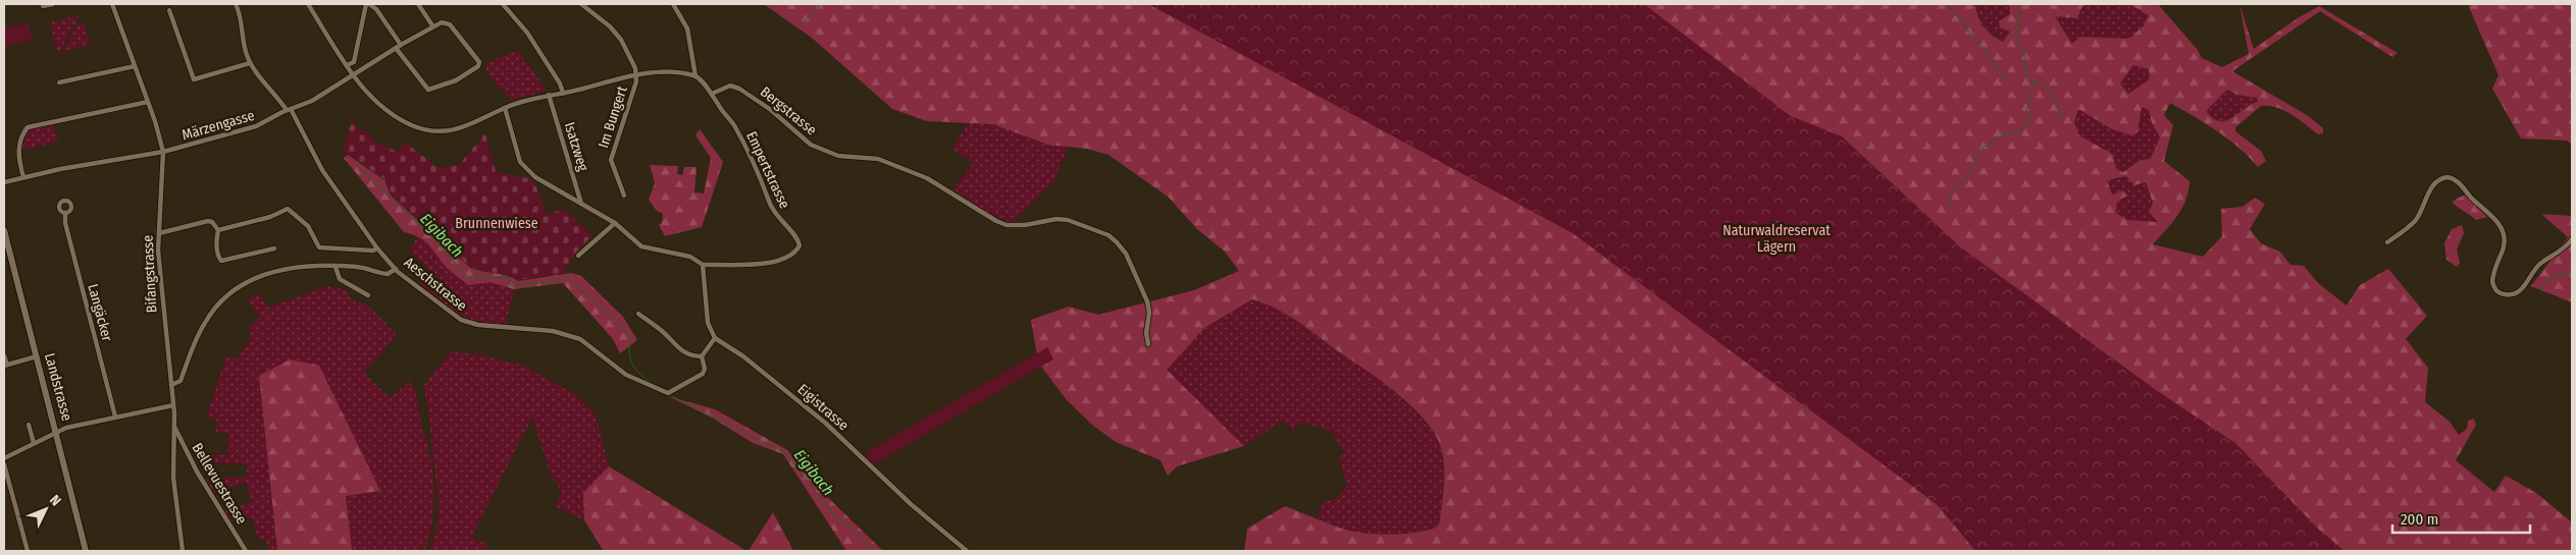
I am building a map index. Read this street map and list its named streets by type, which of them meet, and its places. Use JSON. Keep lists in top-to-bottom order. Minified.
{"streets":{"main road":["Landstrasse"],"street":["Bergstrasse","Im Bungert","Märzengasse","Isatzweg","Empertstrasse","Bifangstrasse","Aeschstrasse","Langäcker","Eigistrasse","Bellevuestrasse"]},"crossings":[["Bergstrasse","Empertstrasse"],["Märzengasse","Bifangstrasse"],["Märzengasse","Aeschstrasse"],["Bifangstrasse","Bellevuestrasse"],["Aeschstrasse","Eigistrasse"]],"water":["Eigibach"],"parks":["Brunnenwiese","Naturwaldreservat Lägern"],"scale_bar":"200 m","north":"top right"}
